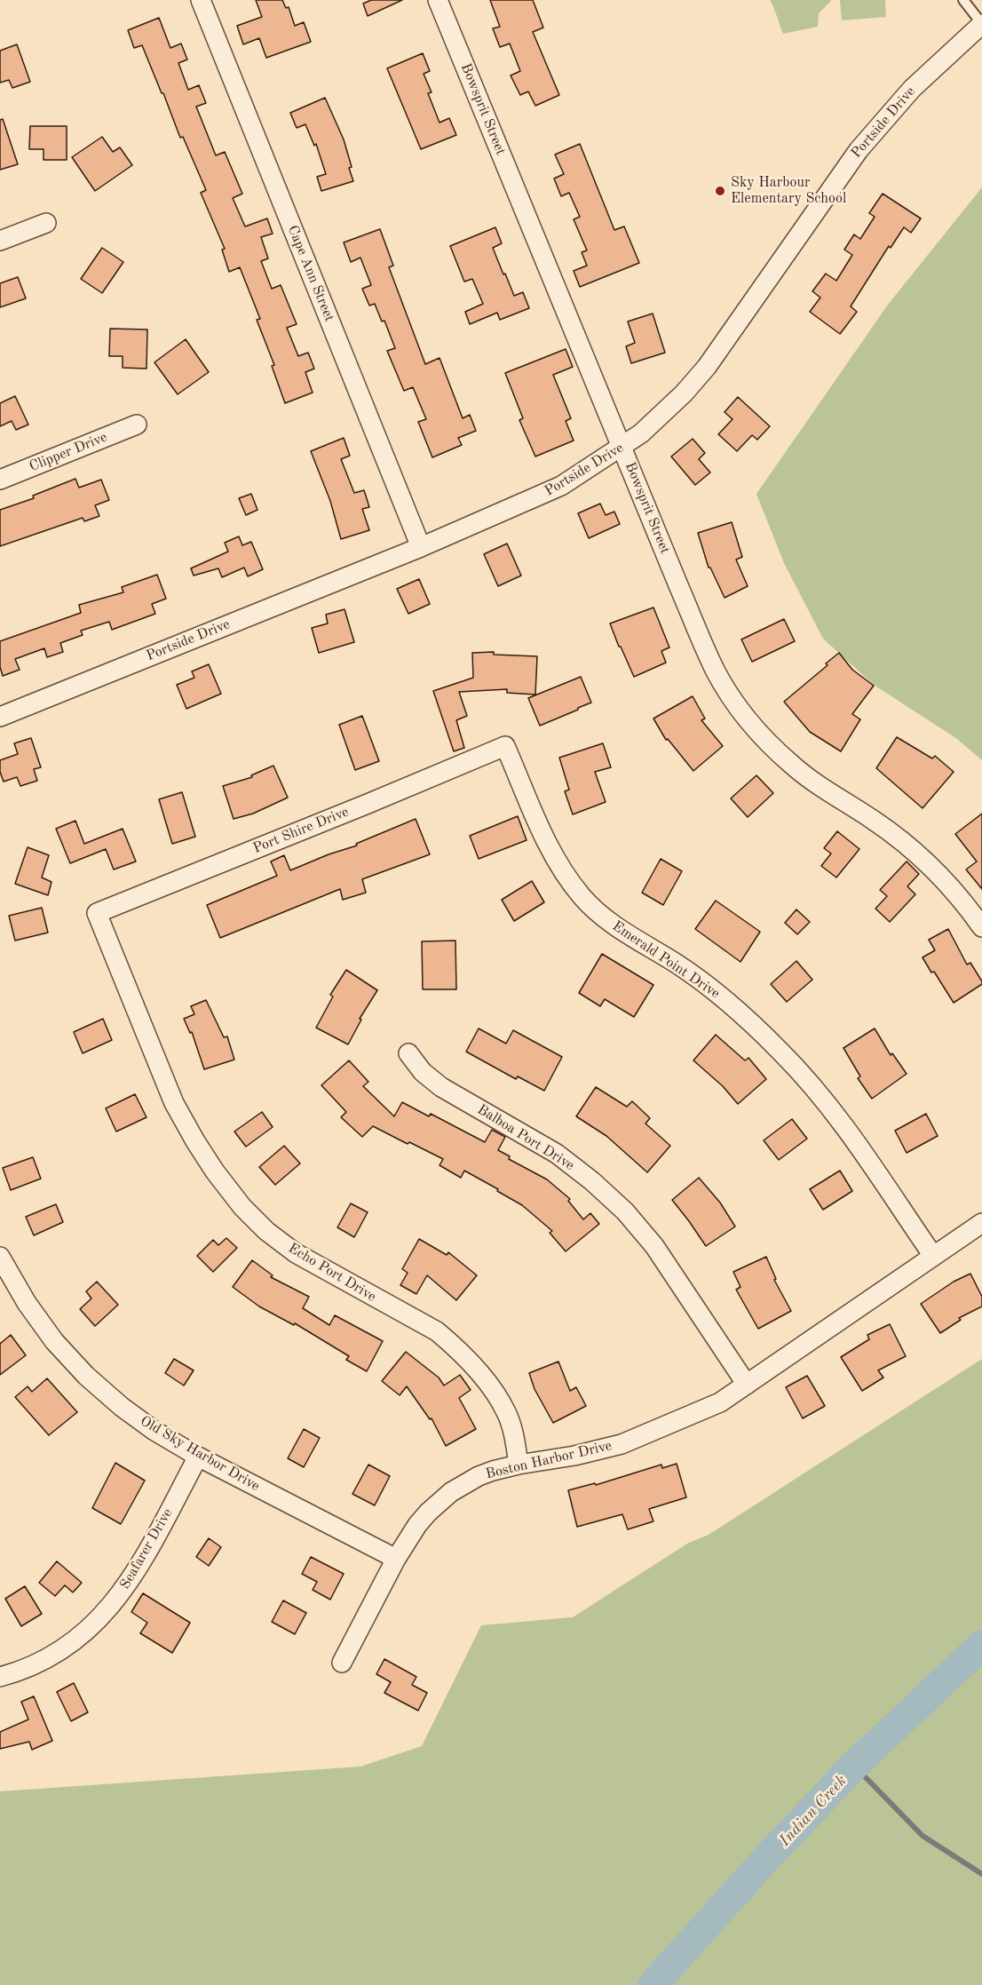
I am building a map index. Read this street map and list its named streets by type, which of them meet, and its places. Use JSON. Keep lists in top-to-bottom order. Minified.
{"streets":{"street":["Bowsprit Street","Portside Drive","Cape Ann Street","Clipper Drive","Port Shire Drive","Emerald Point Drive","Balboa Port Drive","Echo Port Drive","Old Sky Harbor Drive","Boston Harbor Drive","Seafarer Drive"]},"crossings":[["Bowsprit Street","Portside Drive"],["Portside Drive","Cape Ann Street"],["Port Shire Drive","Emerald Point Drive"],["Port Shire Drive","Echo Port Drive"],["Emerald Point Drive","Boston Harbor Drive"],["Balboa Port Drive","Boston Harbor Drive"],["Echo Port Drive","Boston Harbor Drive"],["Old Sky Harbor Drive","Boston Harbor Drive"],["Old Sky Harbor Drive","Seafarer Drive"]],"water":["Indian Creek"],"places":["Sky Harbour Elementary School"]}
